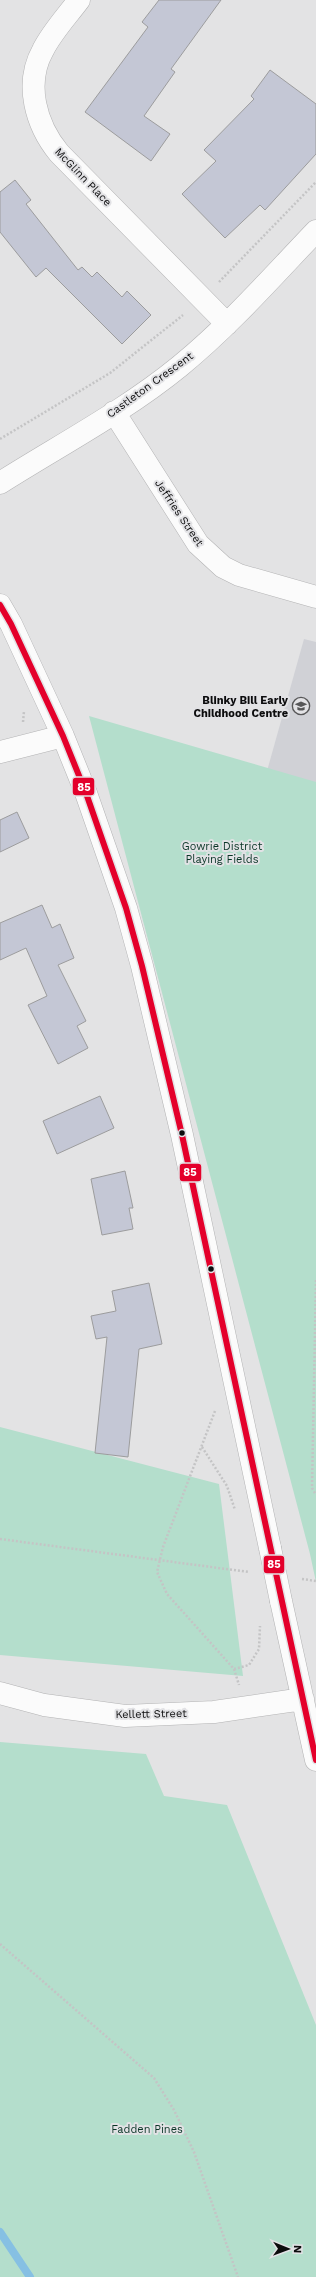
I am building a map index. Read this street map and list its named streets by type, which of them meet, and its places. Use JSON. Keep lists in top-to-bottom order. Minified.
{"streets":{"street":["McGlinn Place","Castleton Crescent","Jeffries Street","Kellett Street"]},"crossings":[["McGlinn Place","Castleton Crescent"],["Castleton Crescent","Jeffries Street"]],"parks":["Gowrie District Playing Fields","Fadden Pines"],"places":{"school or university":["Blinky Bill Early Childhood Centre"]},"lines":["transit line 85"],"north":"right"}
